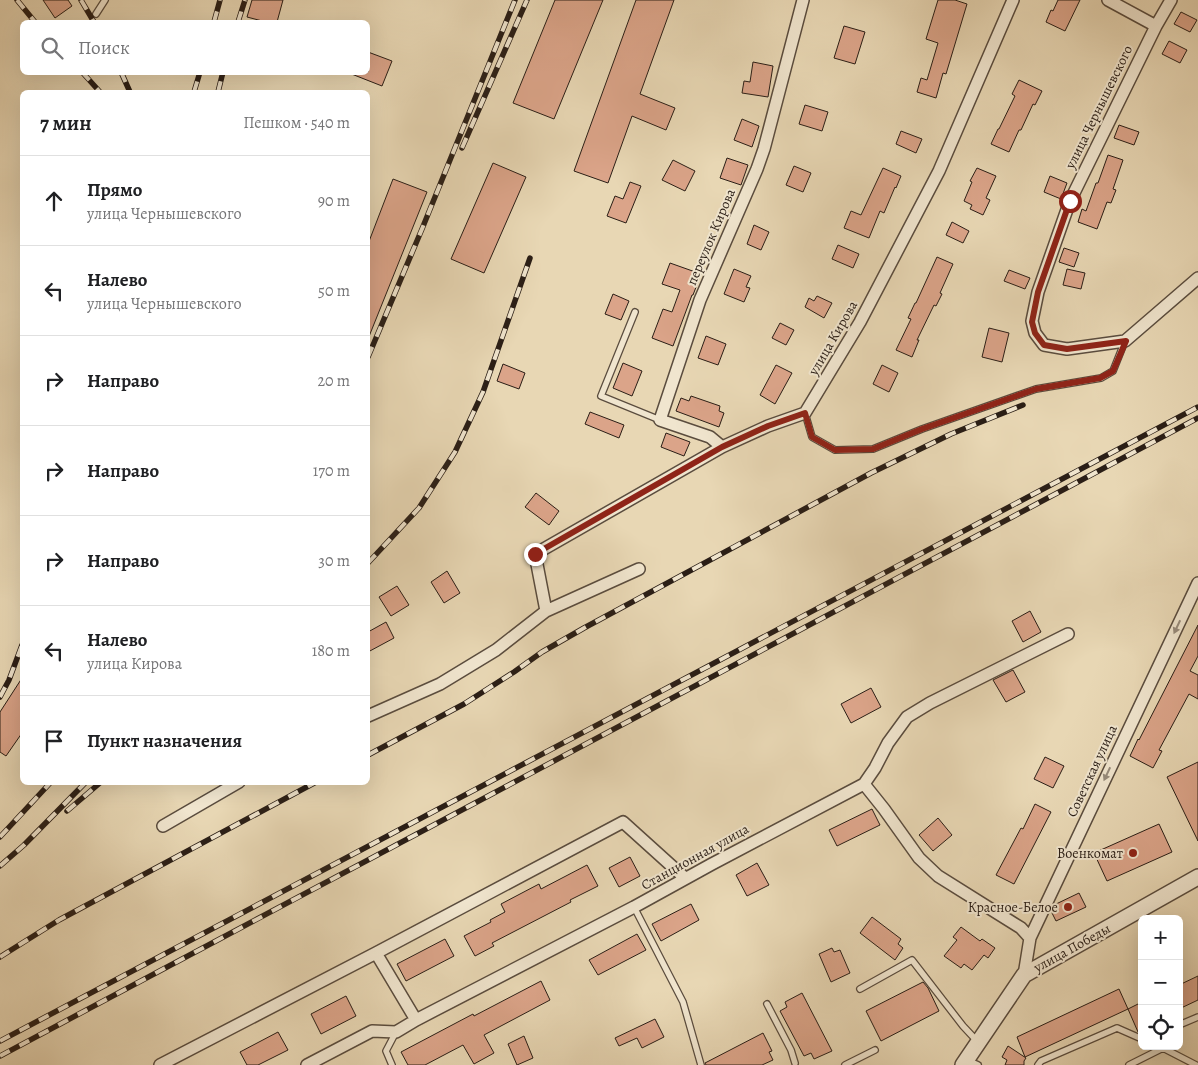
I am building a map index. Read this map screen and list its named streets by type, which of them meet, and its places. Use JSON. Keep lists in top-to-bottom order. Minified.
{"streets":{"street":["улица Чернышевского","переулок Кирова","улица Кирова","Советская улица","Станционная улица","улица Победы"]},"crossings":[["Советская улица","улица Победы"]],"one_way":["Советская улица"],"places":["Военкомат","Красное-Белое"],"page":{"search":"Поиск","heading":["7 мин","Пешком · 540 m"],"list":[["Прямо","улица Чернышевского","90 m"],["Налево","улица Чернышевского","50 m"],["Направо","20 m"],["Направо","170 m"],["Направо","30 m"],["Налево","улица Кирова","180 m"],"Пункт назначения"],"map_buttons":["+","−"]}}
